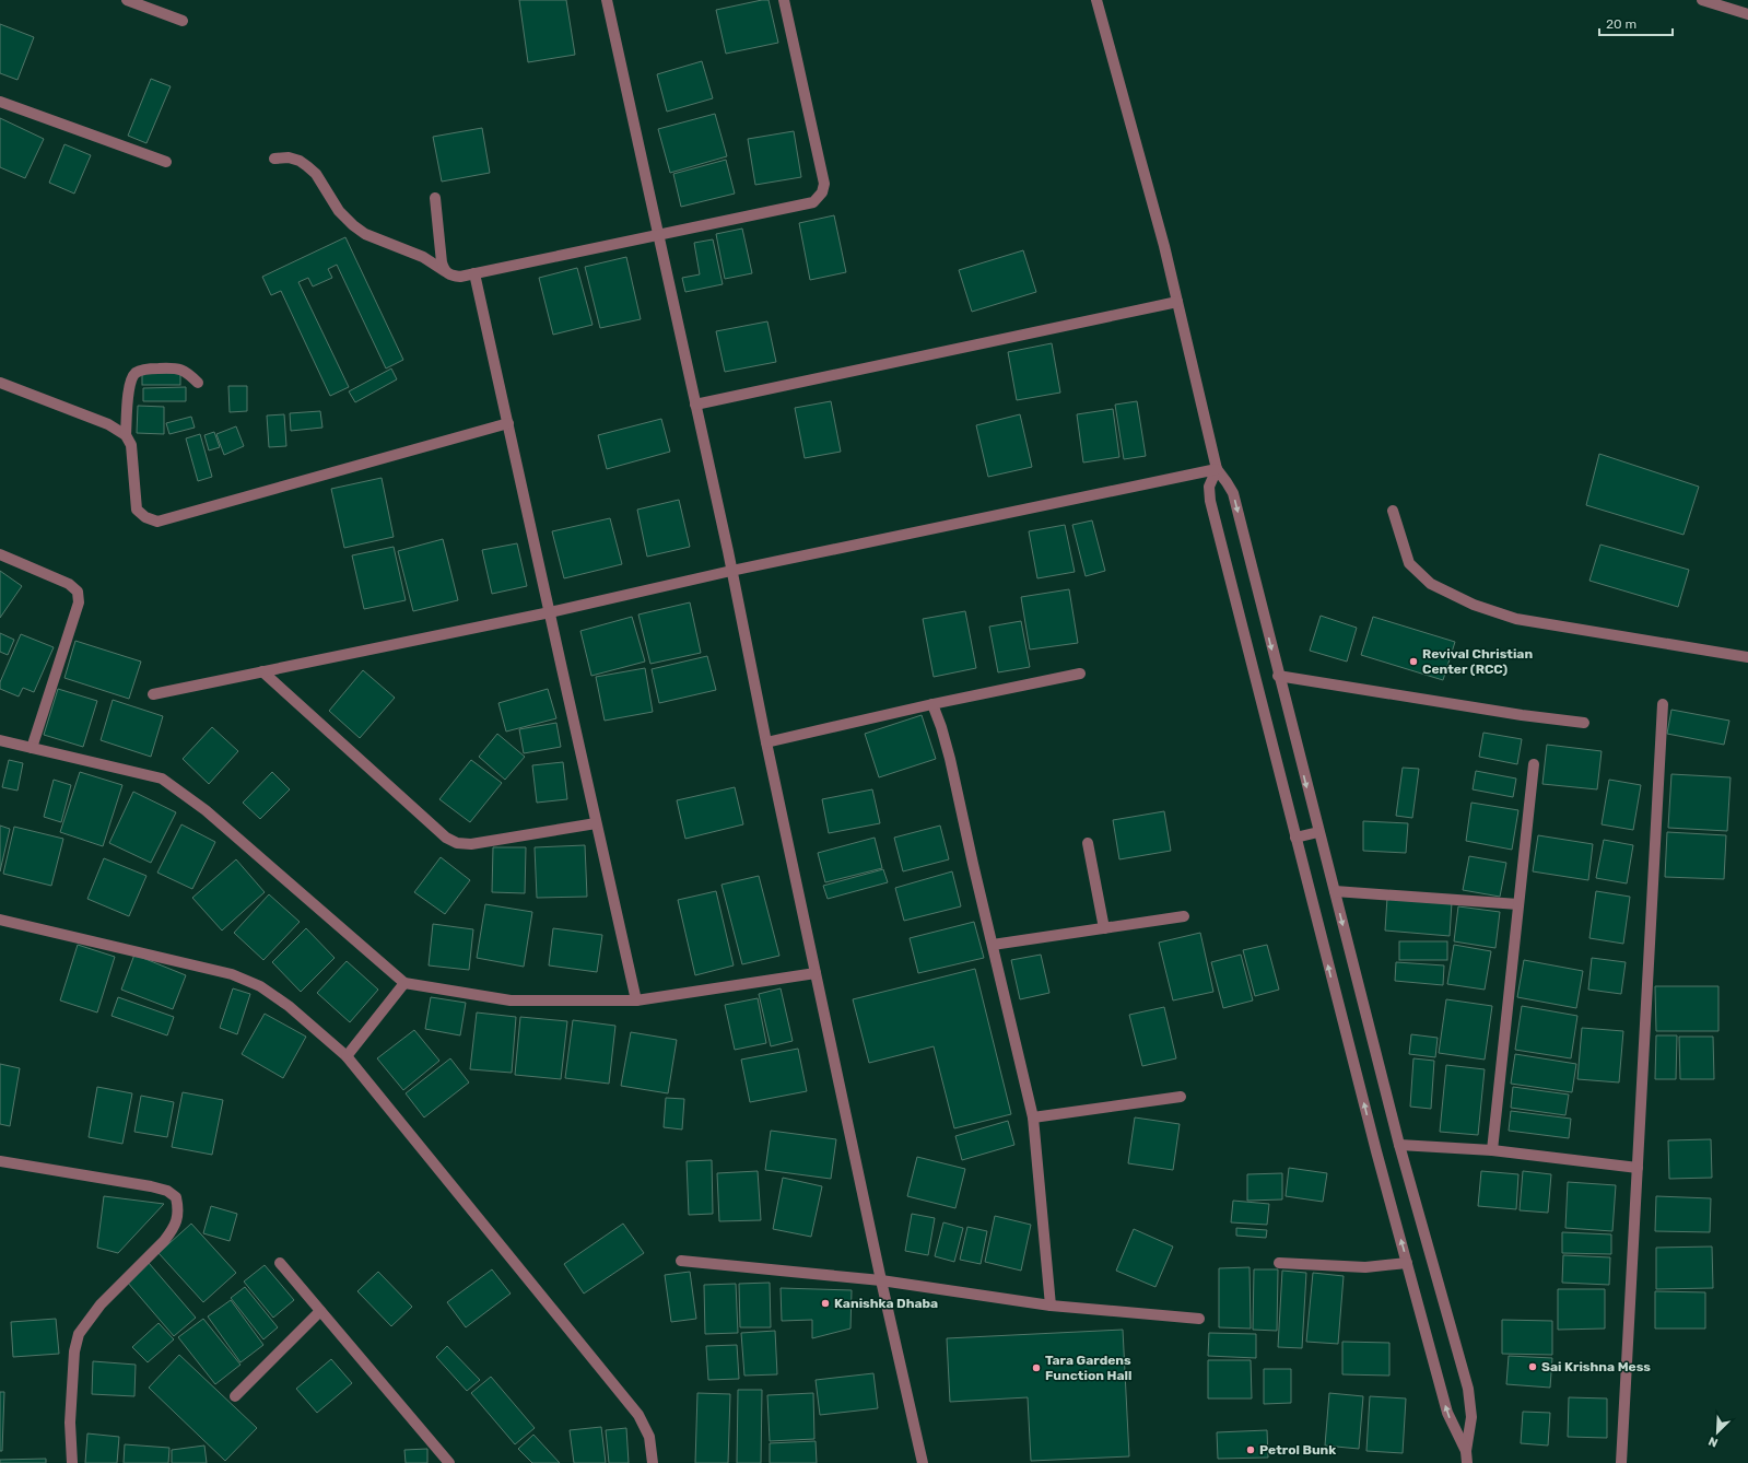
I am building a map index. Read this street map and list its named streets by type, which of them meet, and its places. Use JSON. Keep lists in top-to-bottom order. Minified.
{"places":["Revival Christian Center (RCC)","Kanishka Dhaba","Sai Krishna Mess","Tara Gardens Function Hall","Petrol Bunk"],"scale_bar":"20 m","north":"bottom left"}
